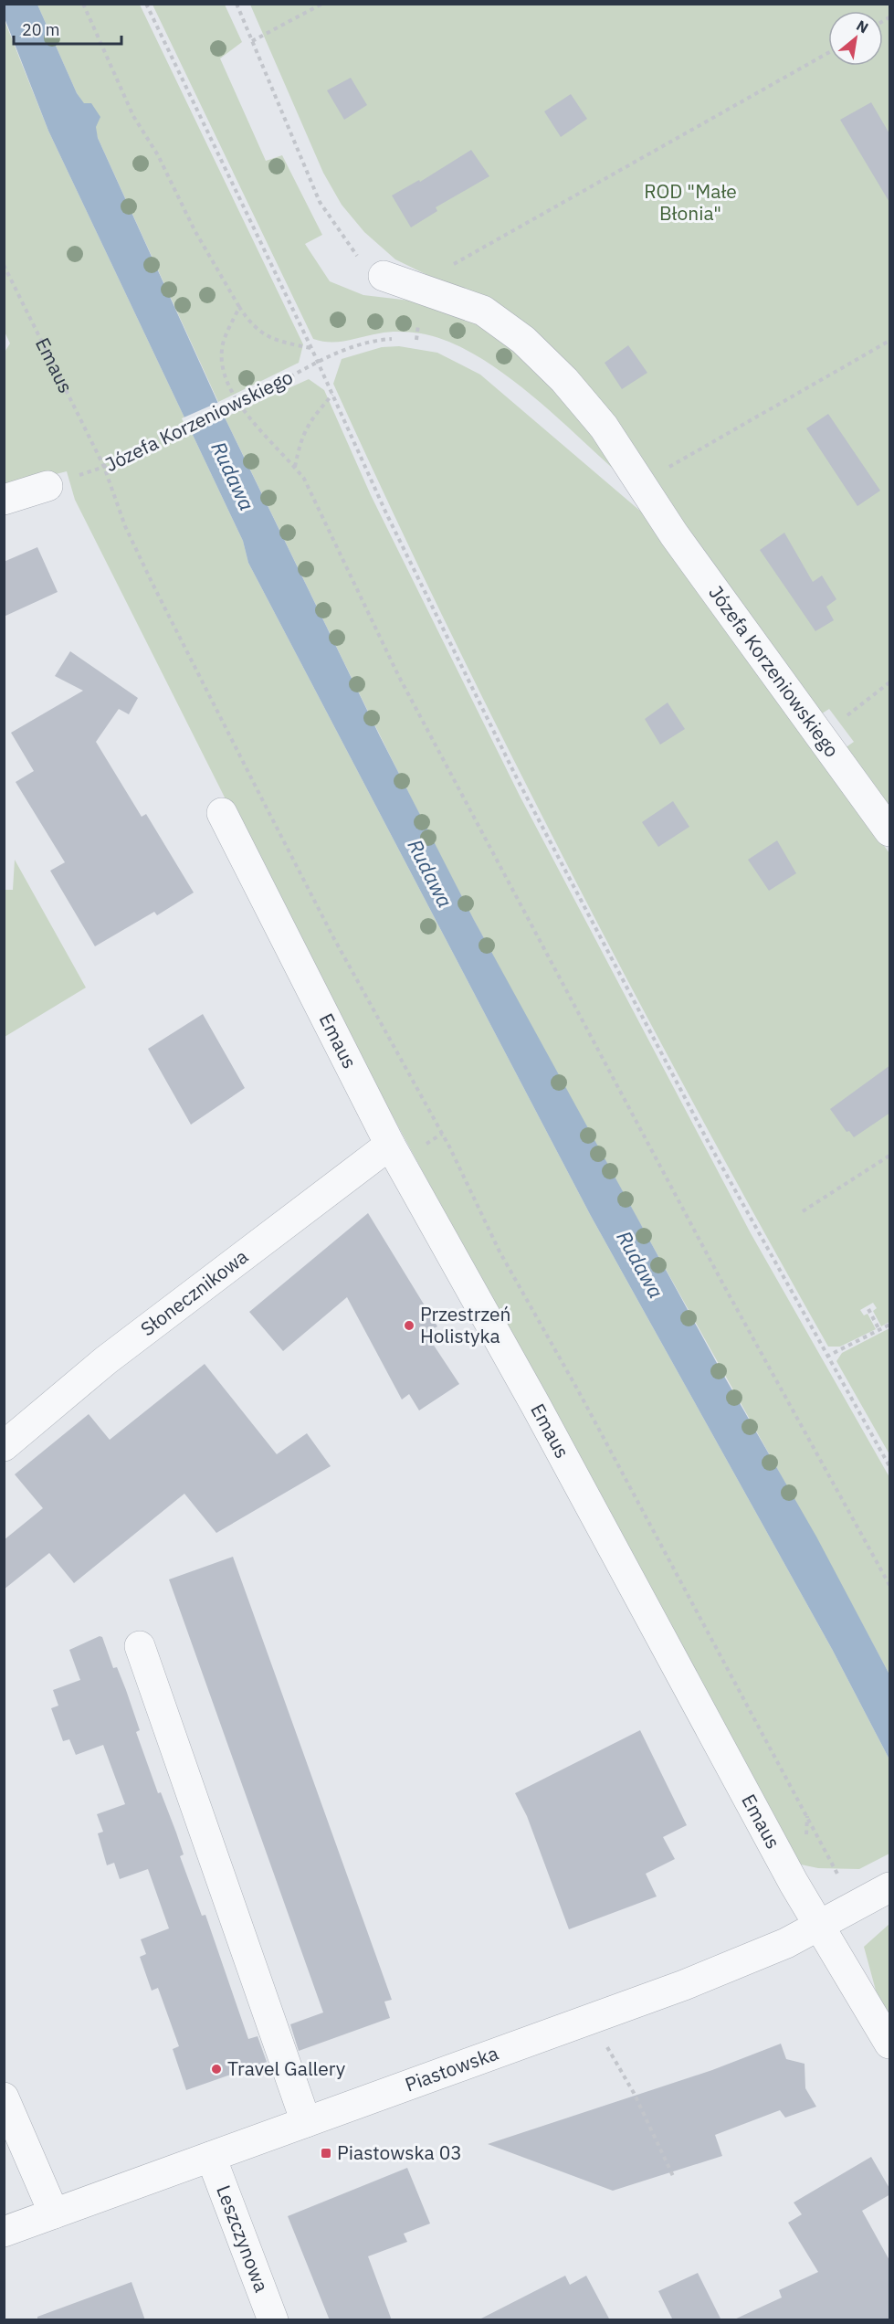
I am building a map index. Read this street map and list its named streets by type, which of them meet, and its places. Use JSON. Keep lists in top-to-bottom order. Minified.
{"streets":{"street":["Emaus","Józefa Korzeniowskiego","Słonecznikowa","Piastowska","Leszczynowa"]},"crossings":[["Emaus","Józefa Korzeniowskiego"],["Emaus","Słonecznikowa"],["Emaus","Piastowska"],["Piastowska","Leszczynowa"]],"water":["Rudawa"],"parks":["ROD \"Małe Błonia\""],"places":{"other":["Przestrzeń Holistyka","Travel Gallery"],"transit":["Piastowska 03"]},"scale_bar":"20 m","north":"top right"}
